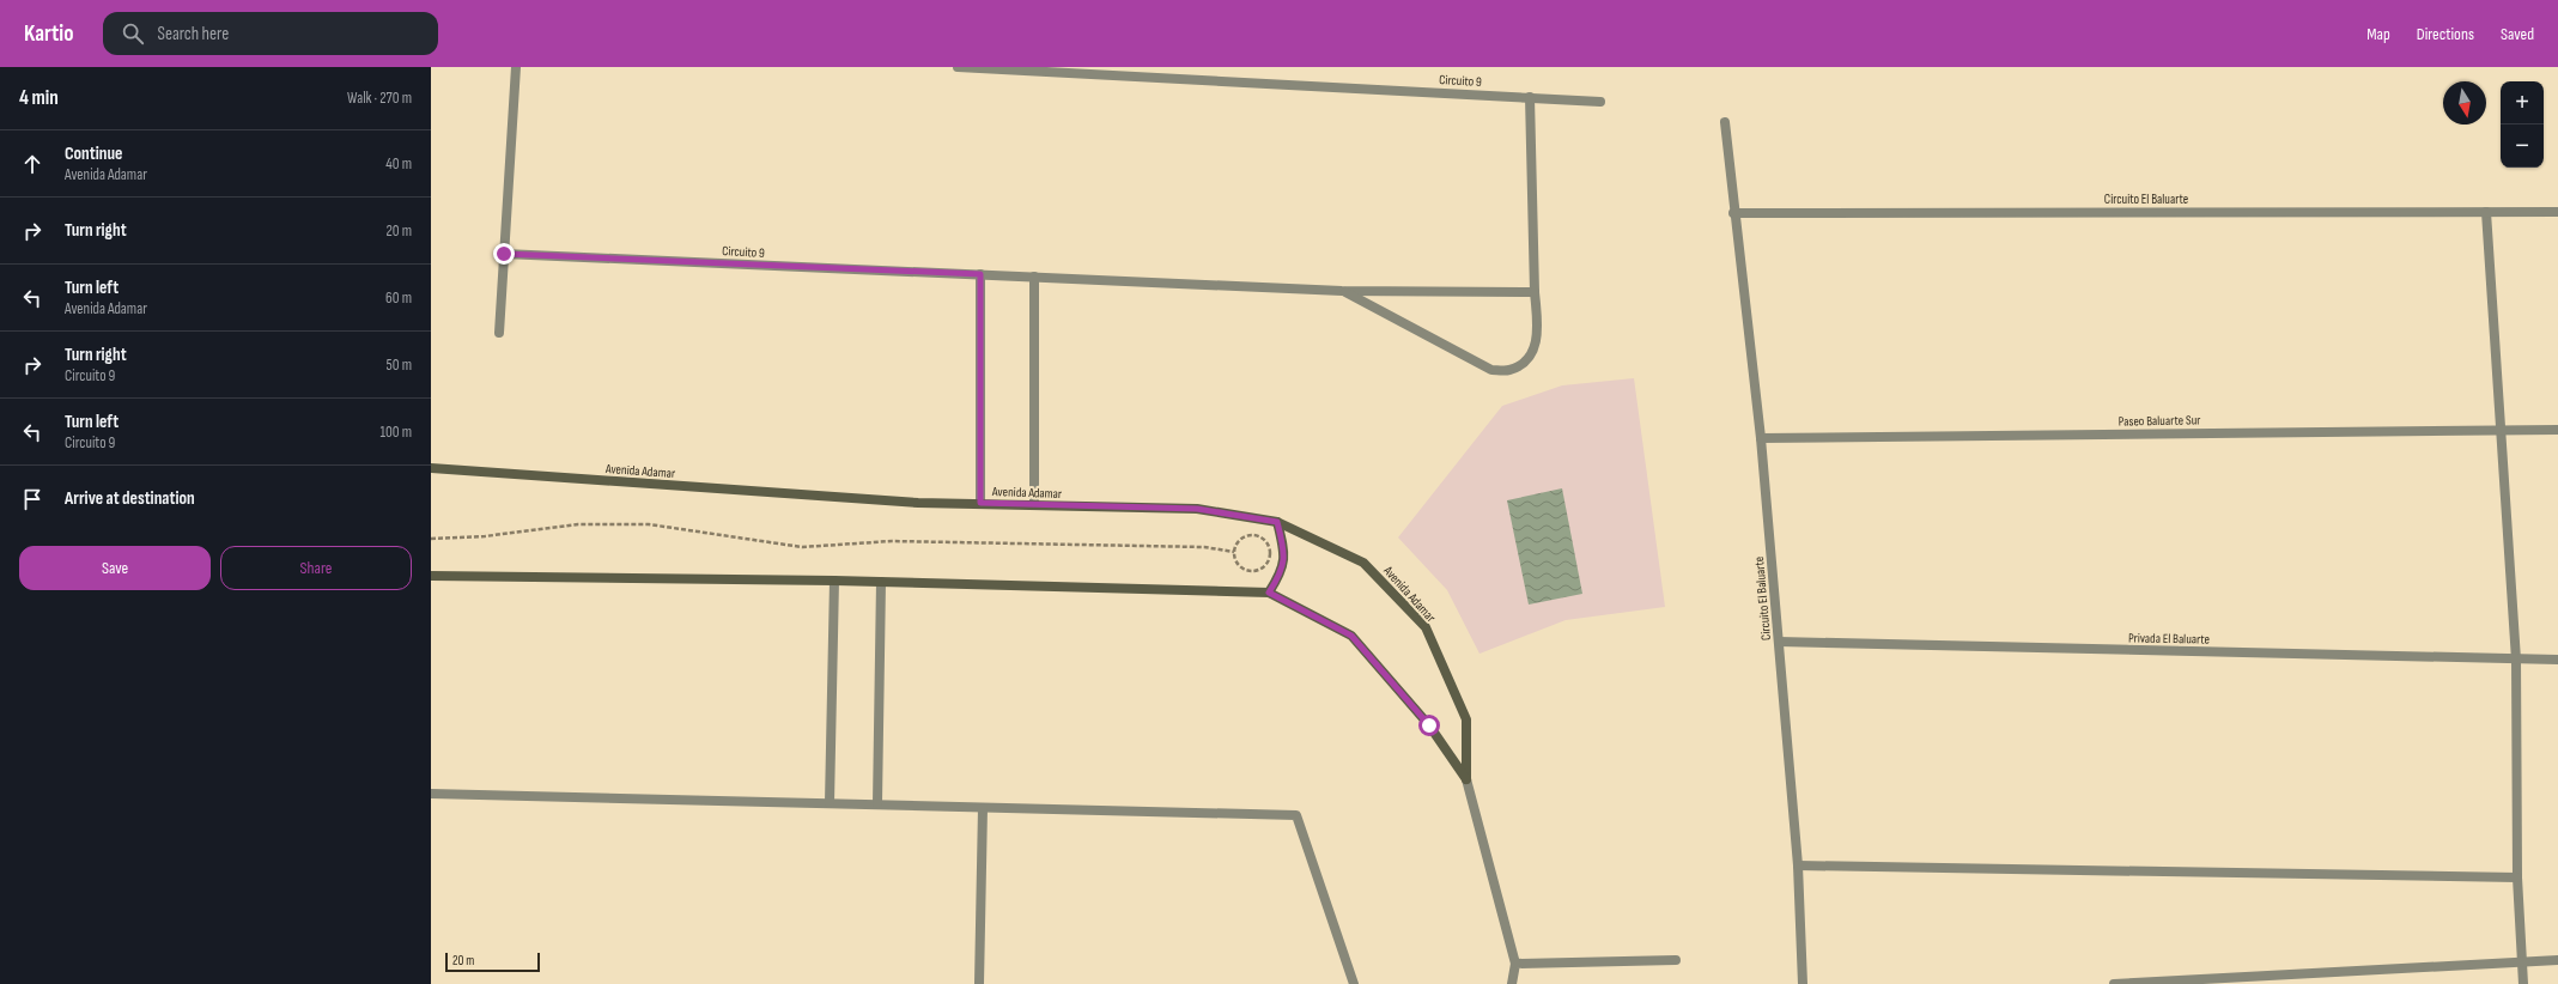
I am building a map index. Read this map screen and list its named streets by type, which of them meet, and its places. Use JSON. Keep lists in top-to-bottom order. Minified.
{"streets":{"street":["Circuito 9","Circuito El Baluarte","Paseo Baluarte Sur","Avenida Adamar","Privada El Baluarte"]},"crossings":[["Circuito El Baluarte","Paseo Baluarte Sur"],["Circuito El Baluarte","Privada El Baluarte"]],"scale_bar":"20 m","north":"bottom","page":{"header":"Kartio","search":"Search here","nav":["Map","Directions","Saved"],"heading":["4 min","Walk · 270 m"],"map_buttons":["+","−"],"list":[["Continue","Avenida Adamar","40 m"],["Turn right","20 m"],["Turn left","Avenida Adamar","60 m"],["Turn right","Circuito 9","50 m"],["Turn left","Circuito 9","100 m"],"Arrive at destination"],"buttons":["Save","Share"],"scale":"20 m"}}
